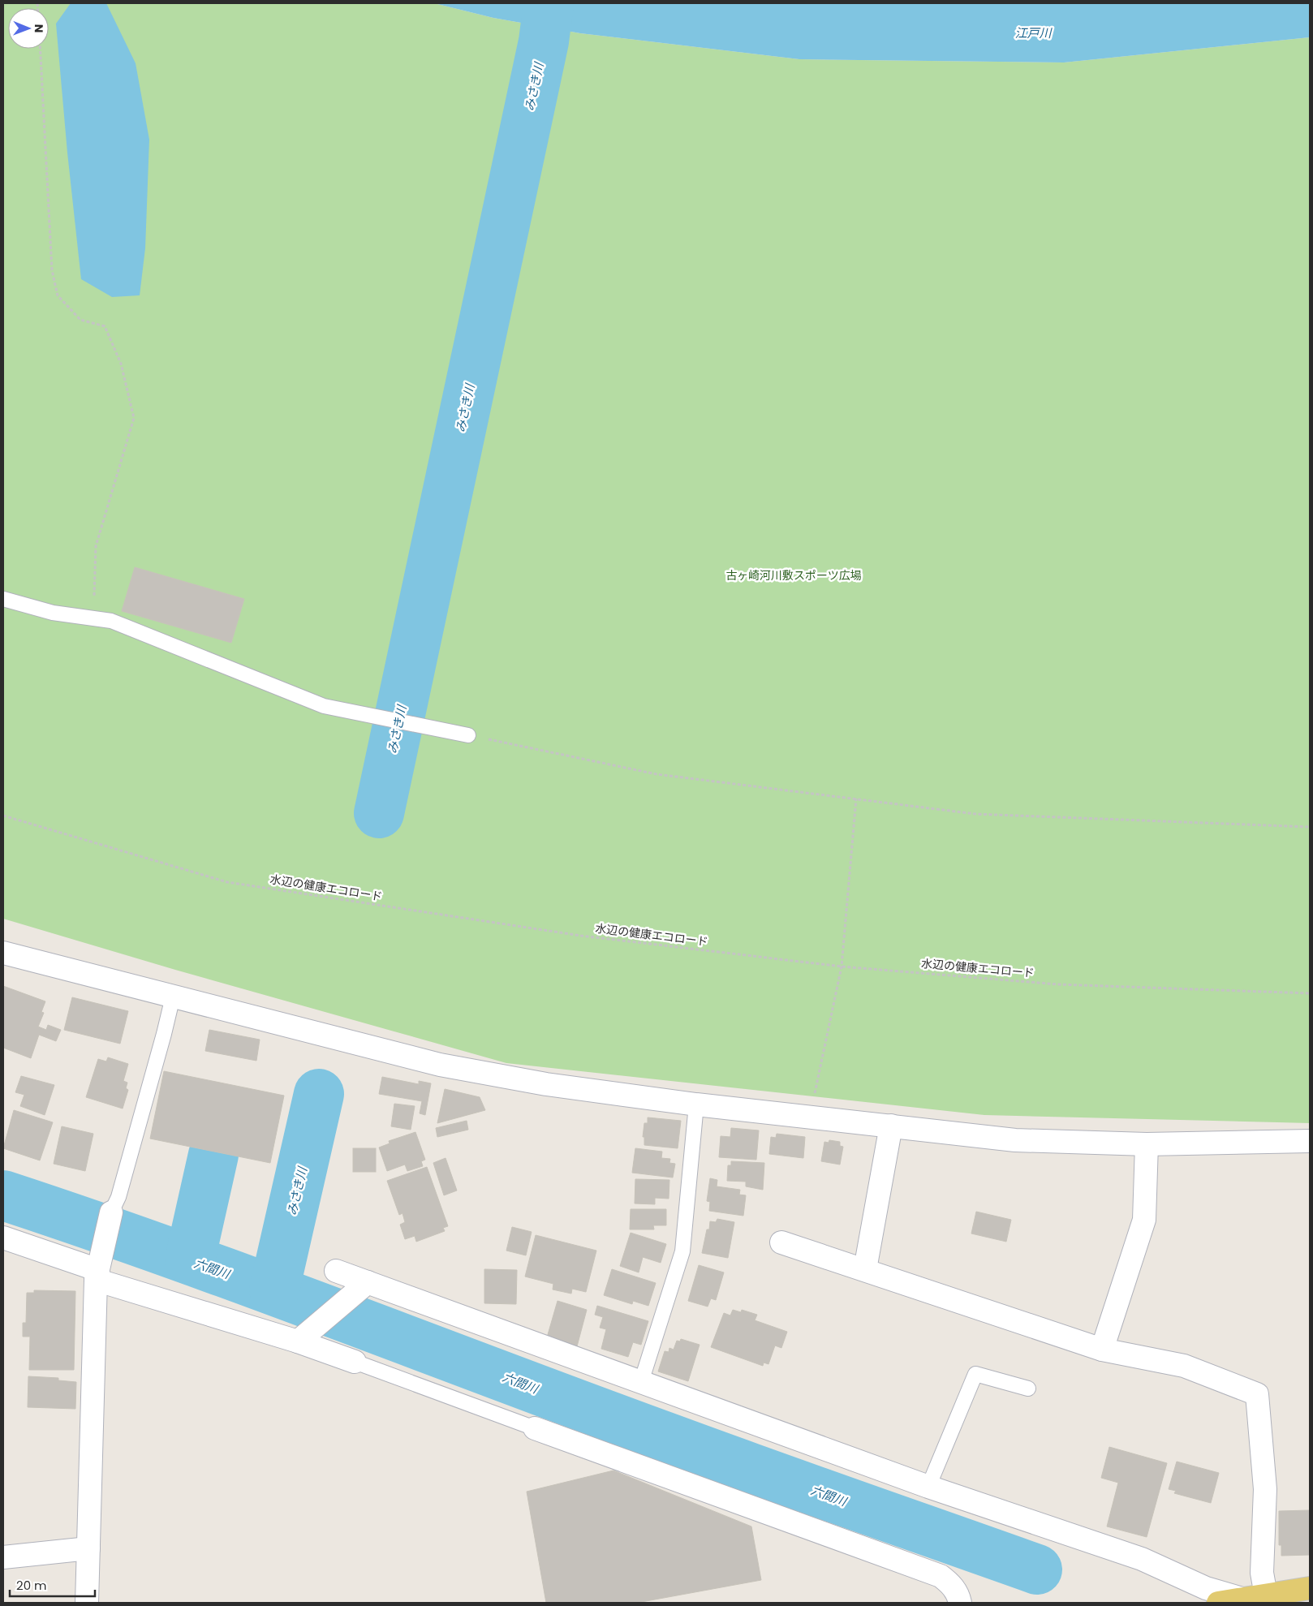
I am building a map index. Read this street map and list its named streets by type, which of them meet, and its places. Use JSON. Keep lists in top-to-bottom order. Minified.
{"streets":{"path":["水辺の健康エコロード"]},"water":["江戸川","みさき川","六間川"],"parks":["古ヶ崎河川敷スポーツ広場"],"scale_bar":"20 m","north":"right"}
